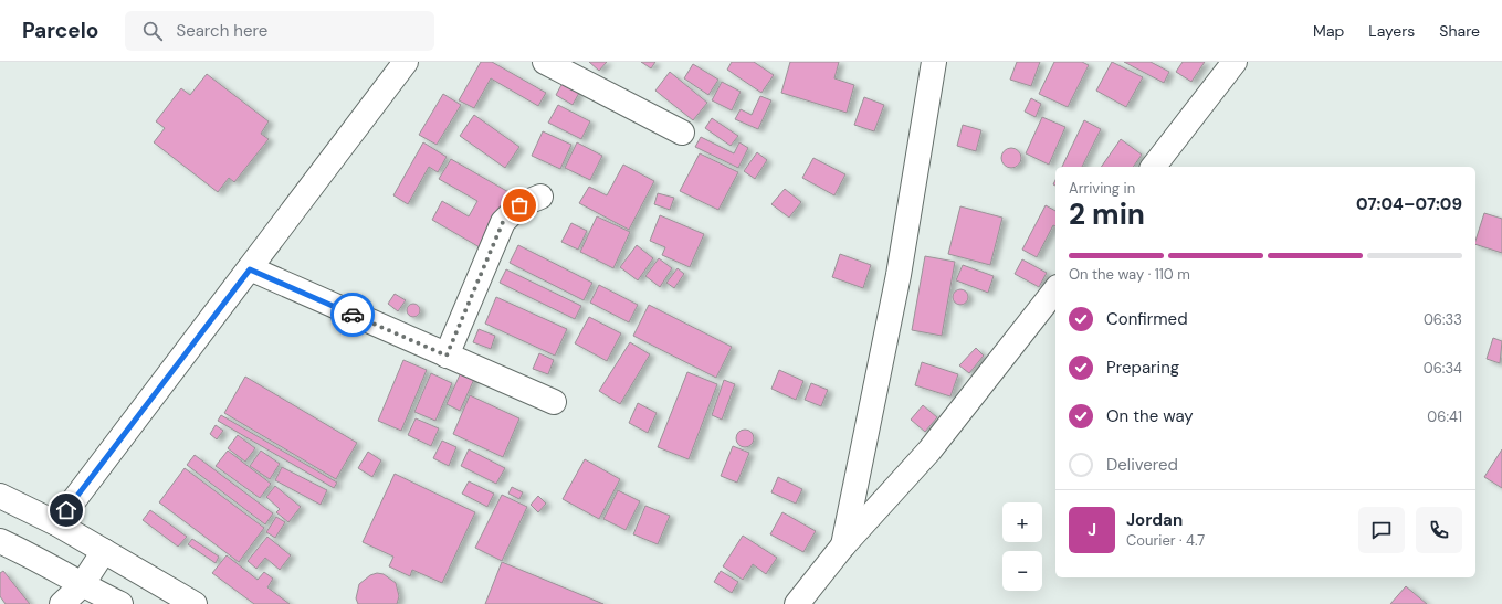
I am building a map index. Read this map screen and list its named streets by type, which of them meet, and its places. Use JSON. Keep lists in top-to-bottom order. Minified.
{"page":{"header":"Parcelo","search":"Search here","nav":["Map","Layers","Share"],"heading":["2 min","Arriving in","07:04–07:09"],"panel":["Jordan","Courier · 4.7"],"bar":"On the way · 110 m","list":[["Confirmed","06:33"],["Preparing","06:34"],["On the way","06:41"],"Delivered"],"map_buttons":["+","−"],"round":"J"}}
